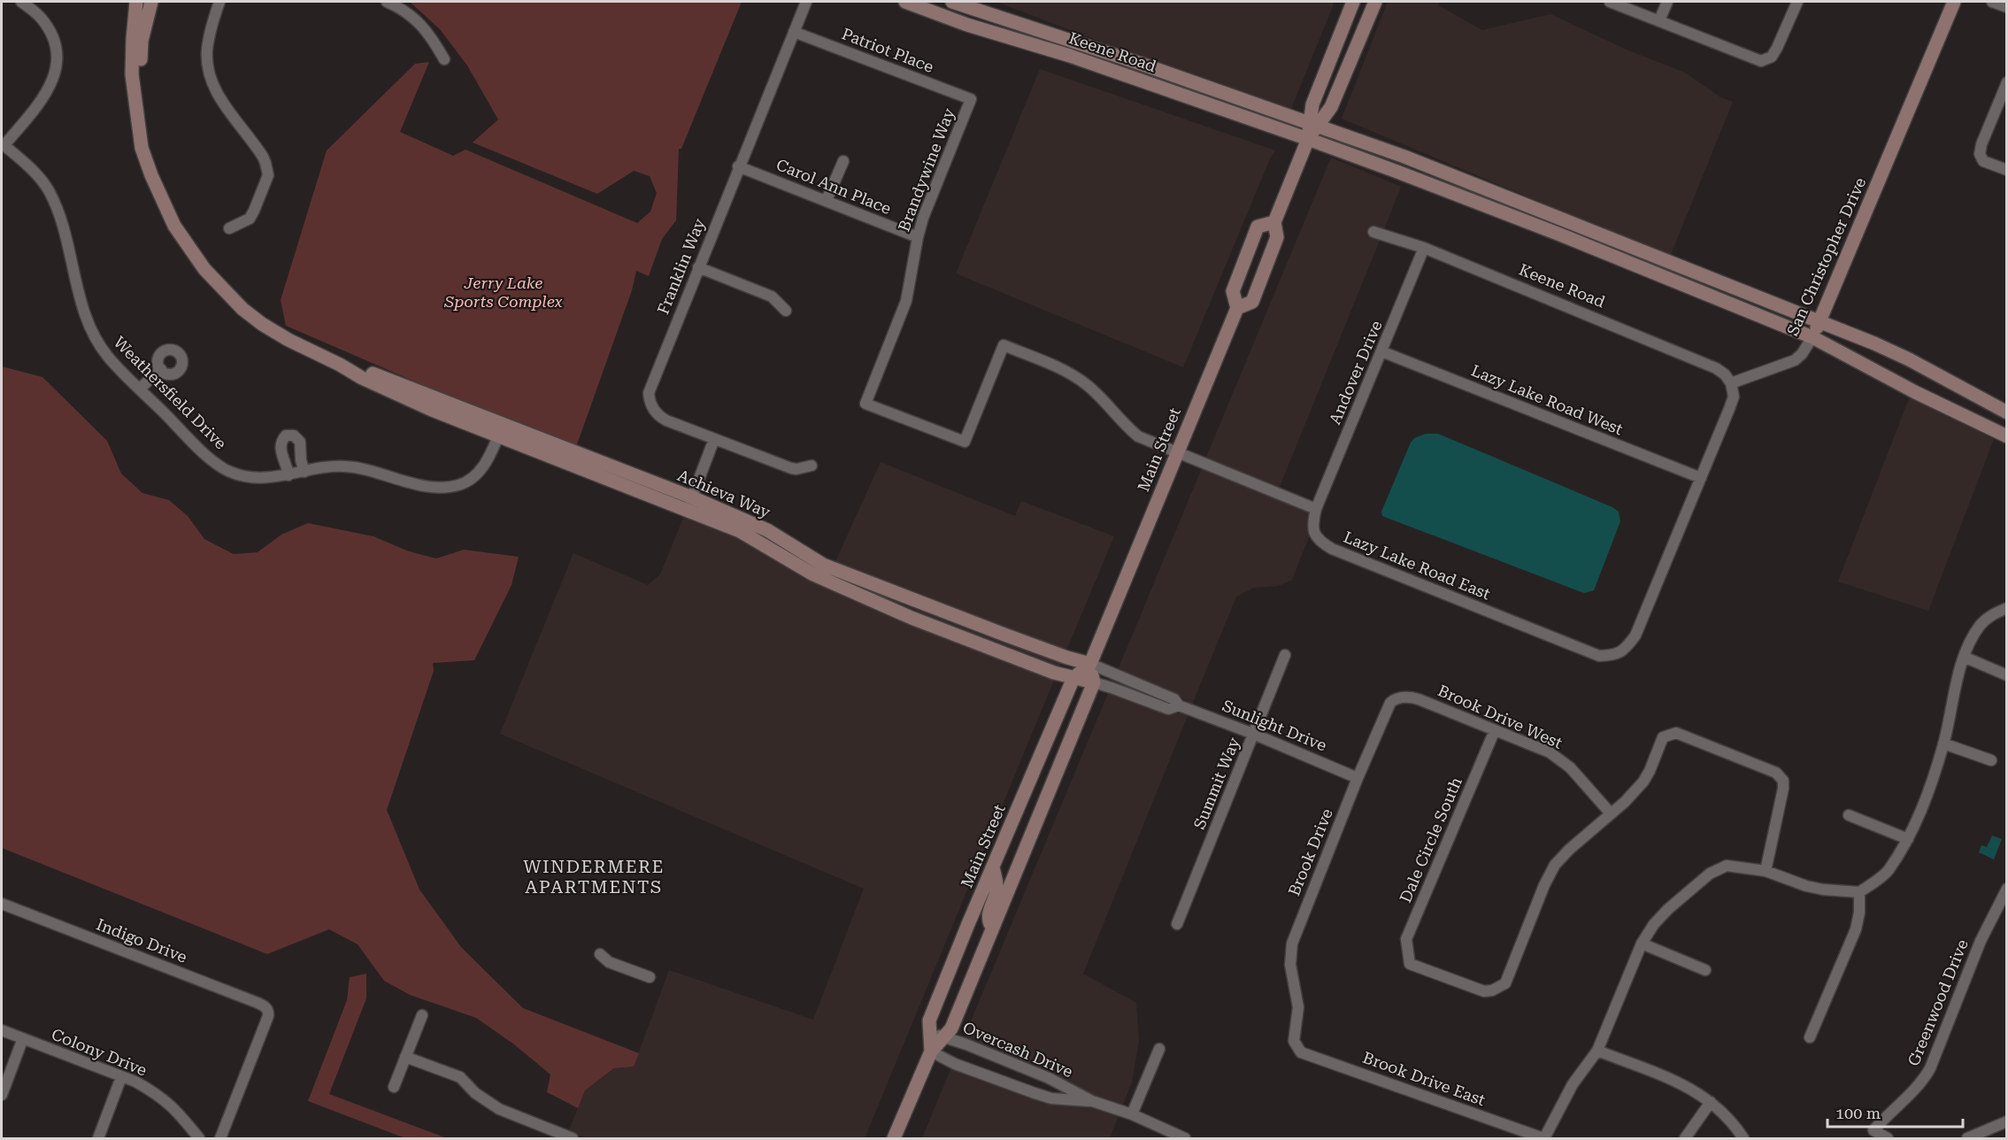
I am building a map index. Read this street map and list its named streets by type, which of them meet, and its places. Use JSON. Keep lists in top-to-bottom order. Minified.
{"streets":{"main road":["Keene Road","San Christopher Drive","Main Street","Achieva Way"],"street":["Patriot Place","Brandywine Way","Carol Ann Place","Franklin Way","Andover Drive","Weathersfield Drive","Lazy Lake Road West","Lazy Lake Road East","Brook Drive West","Sunlight Drive","Summit Way","Dale Circle South","Brook Drive","Indigo Drive","Greenwood Drive","Overcash Drive","Colony Drive","Brook Drive East"]},"crossings":[["Patriot Place","Brandywine Way"],["Patriot Place","Franklin Way"],["Keene Road","San Christopher Drive"],["Keene Road","Andover Drive"],["Keene Road","Main Street"],["Brandywine Way","Carol Ann Place"],["Brandywine Way","Main Street"],["Carol Ann Place","Franklin Way"],["Andover Drive","Lazy Lake Road West"],["Andover Drive","Lazy Lake Road East"],["Weathersfield Drive","Achieva Way"],["Lazy Lake Road West","Lazy Lake Road East"],["Main Street","Achieva Way"],["Main Street","Sunlight Drive"],["Main Street","Overcash Drive"],["Achieva Way","Sunlight Drive"],["Brook Drive West","Dale Circle South"],["Brook Drive West","Brook Drive"],["Sunlight Drive","Summit Way"],["Sunlight Drive","Brook Drive"],["Brook Drive","Brook Drive East"]],"districts":["WINDERMERE APARTMENTS"],"parks":["Jerry Lake Sports Complex"],"scale_bar":"100 m"}
